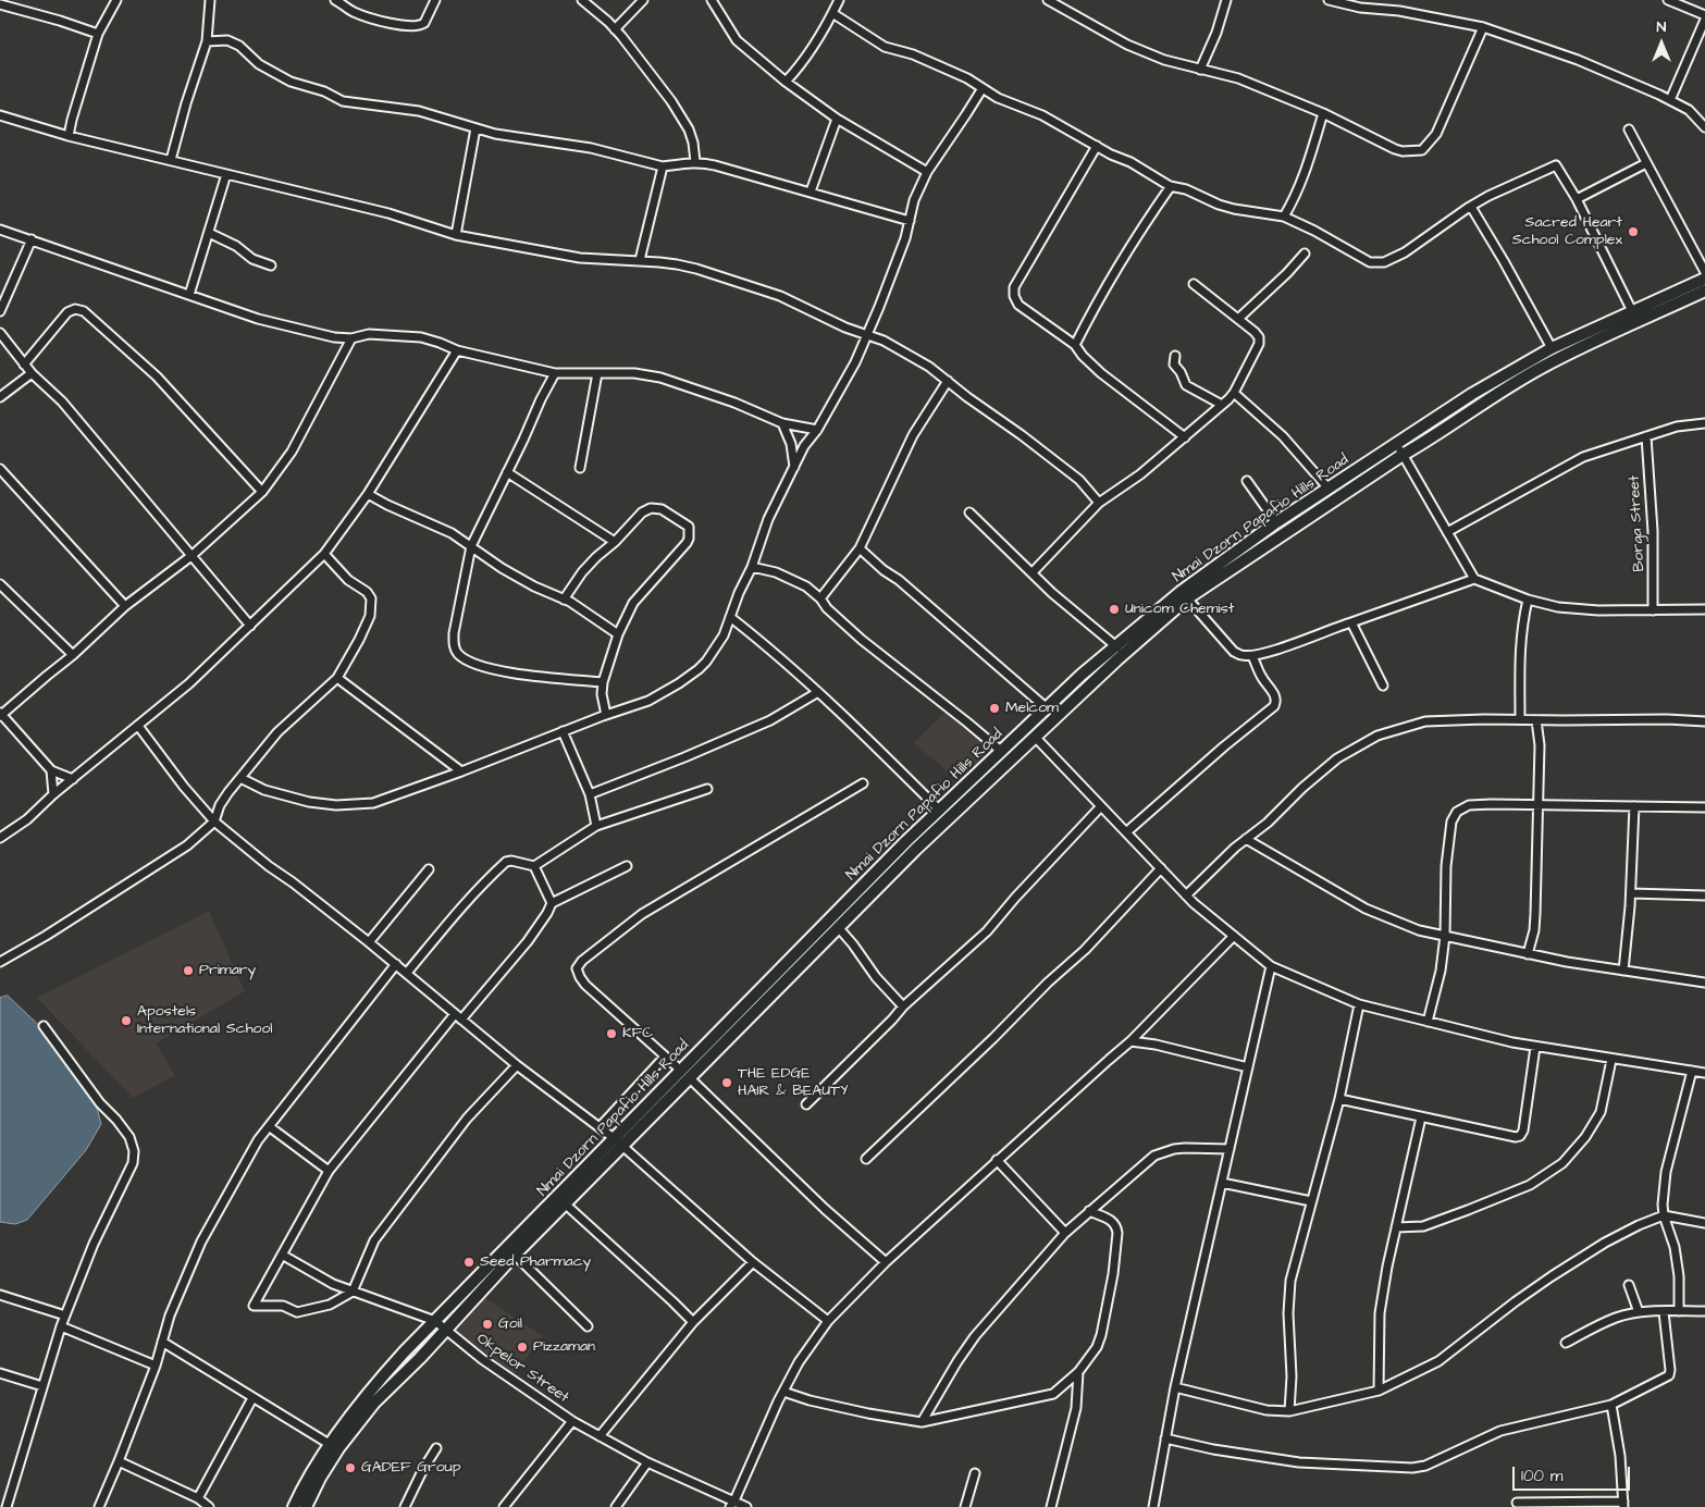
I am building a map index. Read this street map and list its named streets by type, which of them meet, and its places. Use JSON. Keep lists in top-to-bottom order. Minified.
{"streets":{"street":["Nmai Dzorn Papafio Hills Road","Borga Street","Okpelor Street"]},"crossings":[["Nmai Dzorn Papafio Hills Road","Okpelor Street"]],"places":["Sacred Heart School Complex","Unicom Chemist","Melcom","Primary","Apostels International School","KFC","THE EDGE HAIR & BEAUTY","Seed Pharmacy","Goil","Pizzaman","GADEF Group"],"scale_bar":"100 m","north":"top"}
